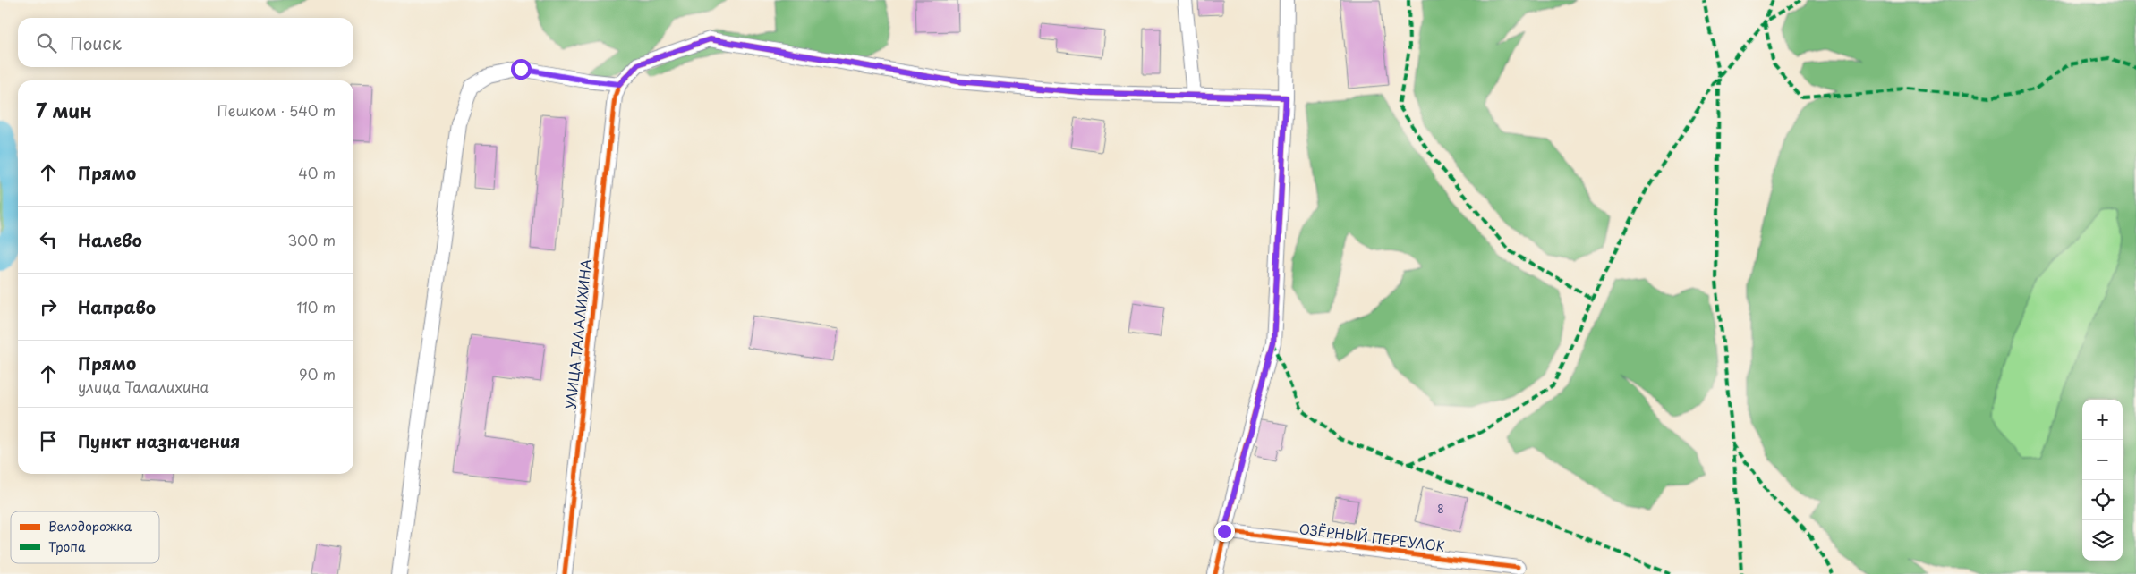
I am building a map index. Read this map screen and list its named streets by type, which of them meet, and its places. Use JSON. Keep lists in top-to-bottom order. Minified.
{"streets":{"street":["УЛИЦА ТАЛАЛИХИНА","ОЗЁРНЫЙ ПЕРЕУЛОК"]},"house_numbers":["8"],"legend":["Велодорожка","Тропа"],"page":{"search":"Поиск","heading":["7 мин","Пешком · 540 m"],"list":[["Прямо","40 m"],["Налево","300 m"],["Направо","110 m"],["Прямо","улица Талалихина","90 m"],"Пункт назначения"],"map_buttons":["+","−"]}}
